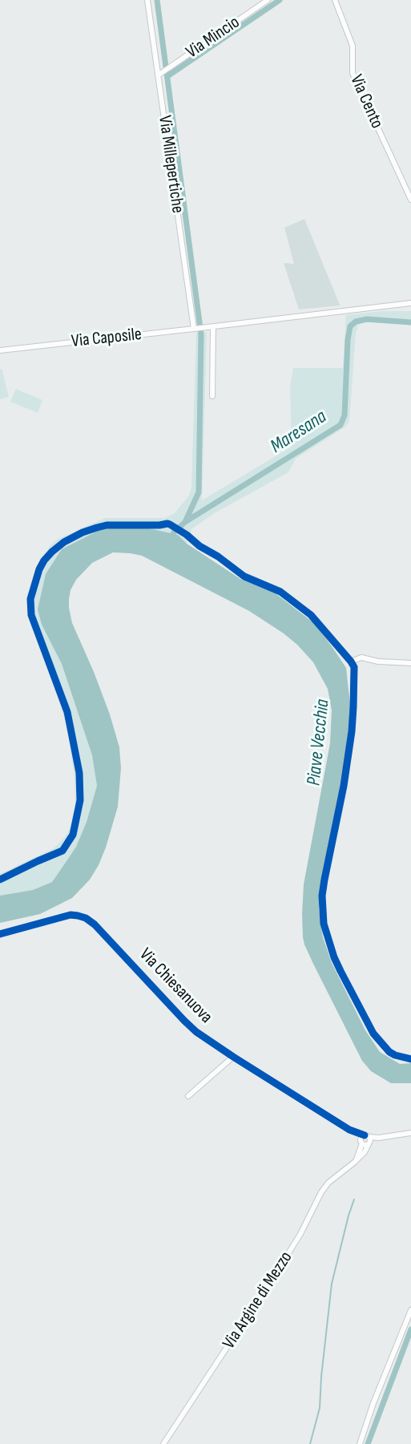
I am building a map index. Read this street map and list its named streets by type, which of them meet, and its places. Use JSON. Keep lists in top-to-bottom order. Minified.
{"streets":{"street":["Via Mincio","Via Cento","Via Millepertiche","Via Caposile","Via Chiesanuova","Via Argine di Mezzo"]},"crossings":[["Via Mincio","Via Millepertiche"],["Via Millepertiche","Via Caposile"],["Via Chiesanuova","Via Argine di Mezzo"]],"water":["Maresana","Piave Vecchia"]}
